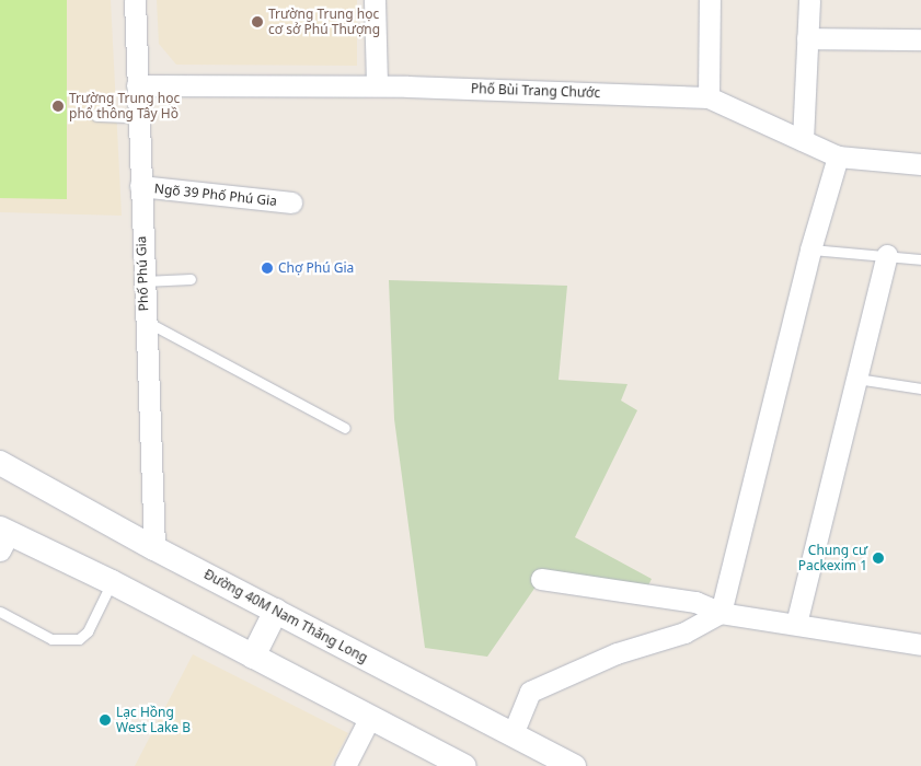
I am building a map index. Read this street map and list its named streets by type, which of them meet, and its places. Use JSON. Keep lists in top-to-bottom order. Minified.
{"streets":{"street":["Phố Bùi Trang Chước","Ngõ 39 Phố Phú Gia","Phố Phú Gia","Đường 40M Nam Thăng Long"]},"crossings":[["Phố Bùi Trang Chước","Phố Phú Gia"],["Ngõ 39 Phố Phú Gia","Phố Phú Gia"],["Phố Phú Gia","Đường 40M Nam Thăng Long"]],"places":["Trường Trung học cơ sở Phú Thượng","Trường Trung học phổ thông Tây Hồ","Chợ Phú Gia","Chung cư Packexim 1","Lạc Hồng West Lake B"]}
